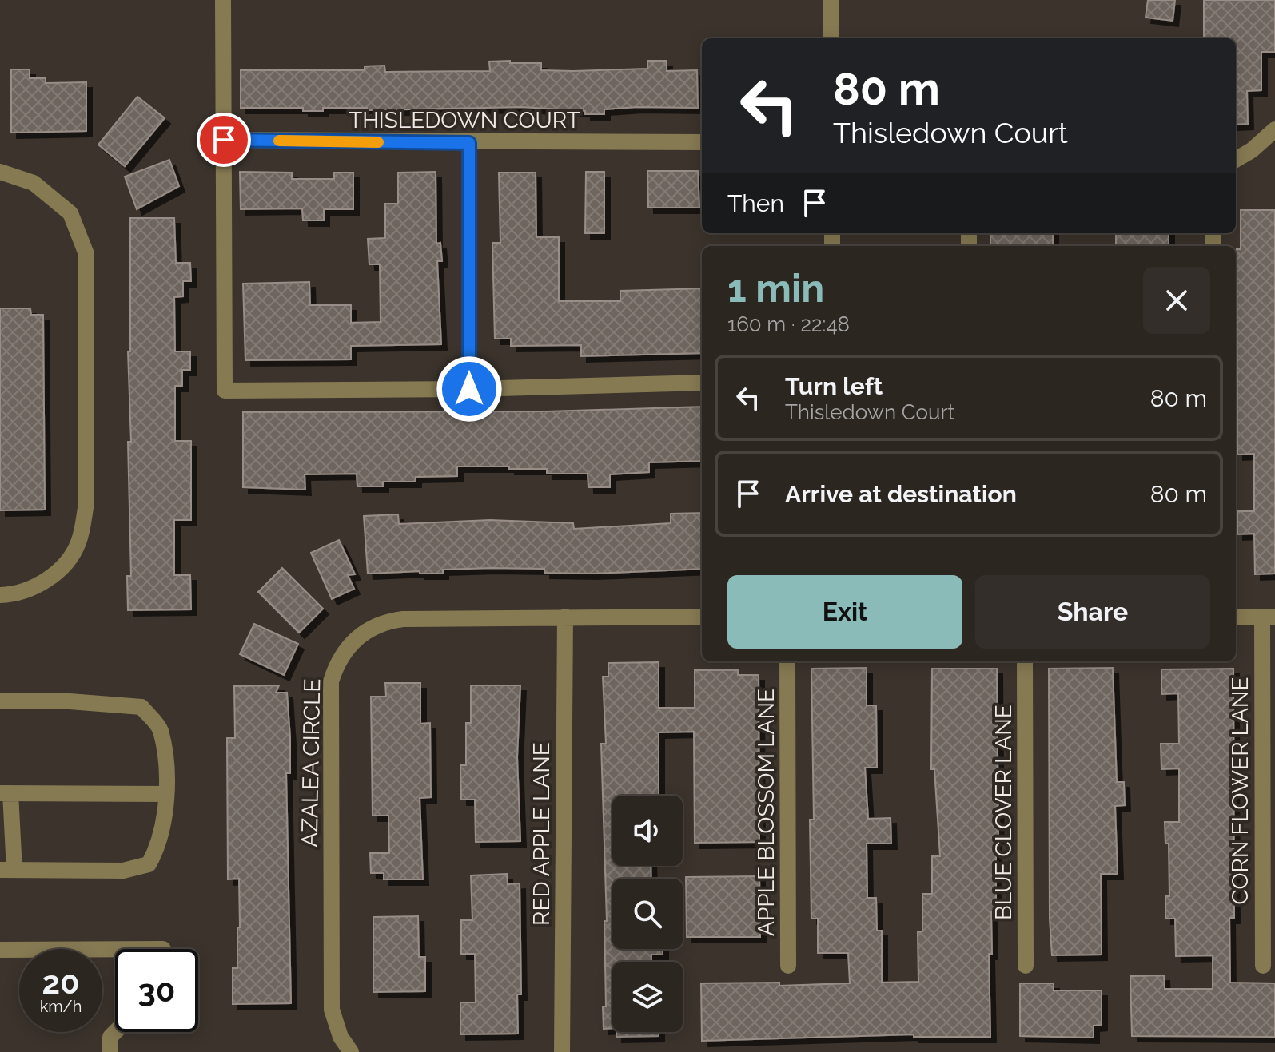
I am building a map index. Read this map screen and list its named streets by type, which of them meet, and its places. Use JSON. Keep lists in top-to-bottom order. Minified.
{"streets":{"street":["THISLEDOWN COURT","AZALEA CIRCLE","CORN FLOWER LANE","APPLE BLOSSOM LANE","BLUE CLOVER LANE","RED APPLE LANE"]},"crossings":[["AZALEA CIRCLE","RED APPLE LANE"]],"page":{"turn":["80 m","Thisledown Court"],"then":"Then","heading":["1 min","160 m · 22:48"],"list":[{"name":"Turn left","note":"Thisledown Court","value":"80 m"},{"name":"Arrive at destination","value":"80 m"}],"buttons":["Exit","Share"],"speed":"20 km/h","limit":"30"}}
